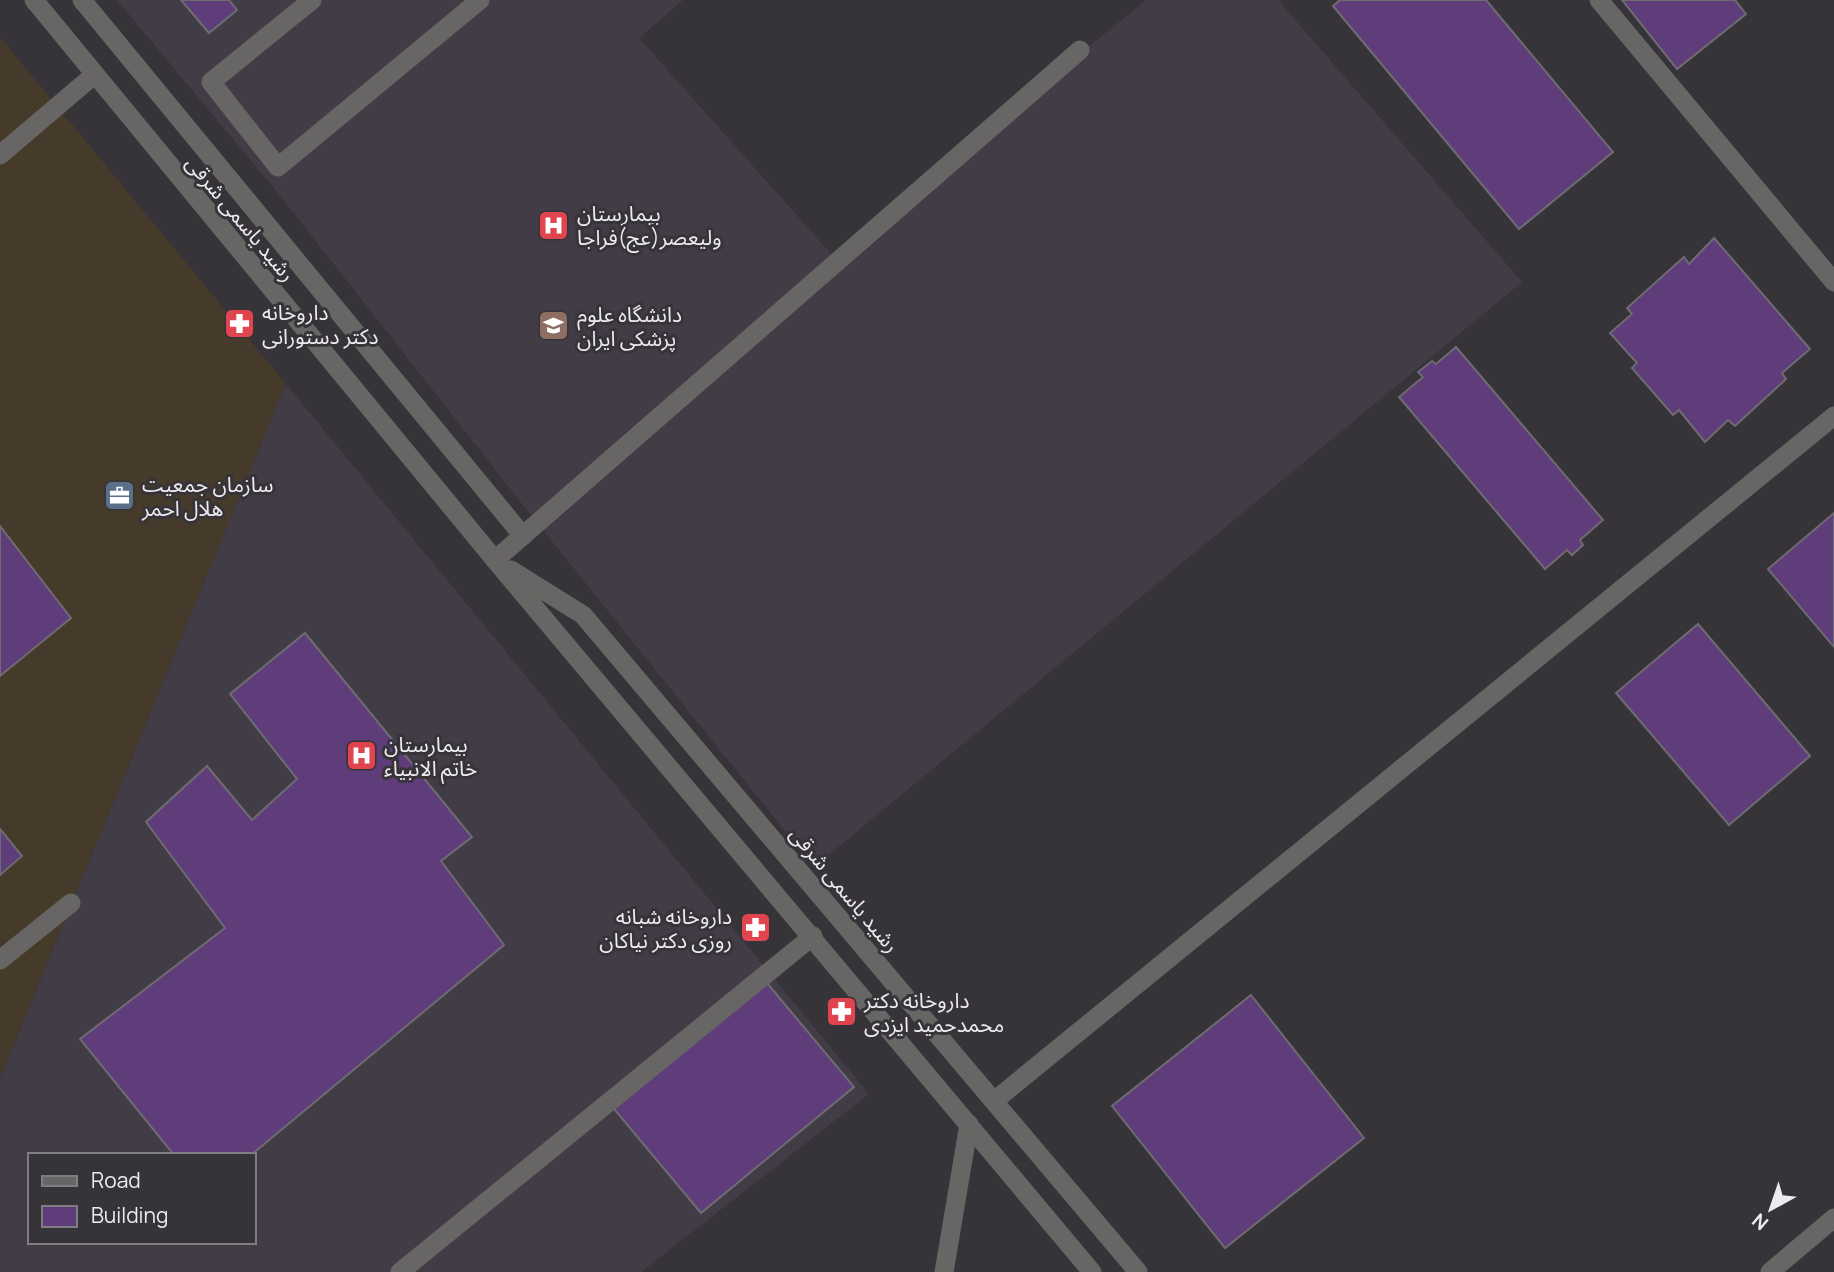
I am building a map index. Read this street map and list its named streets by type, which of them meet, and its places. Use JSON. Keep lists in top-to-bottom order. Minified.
{"streets":{"street":["رشید یاسمی شرقی"]},"places":{"hospital":["بیمارستان ولیعصر(عج)فراجا","بیمارستان خاتم الانبیاء"],"pharmacy":["داروخانه دکتر دستورانی","داروخانه شبانه روزی دکتر نیاکان","داروخانه دکتر محمدحمید ایزدی"],"school or university":["دانشگاه علوم پزشکی ایران"],"office":["سازمان جمعیت هلال احمر"]},"legend":["Road","Building"],"north":"bottom left"}
